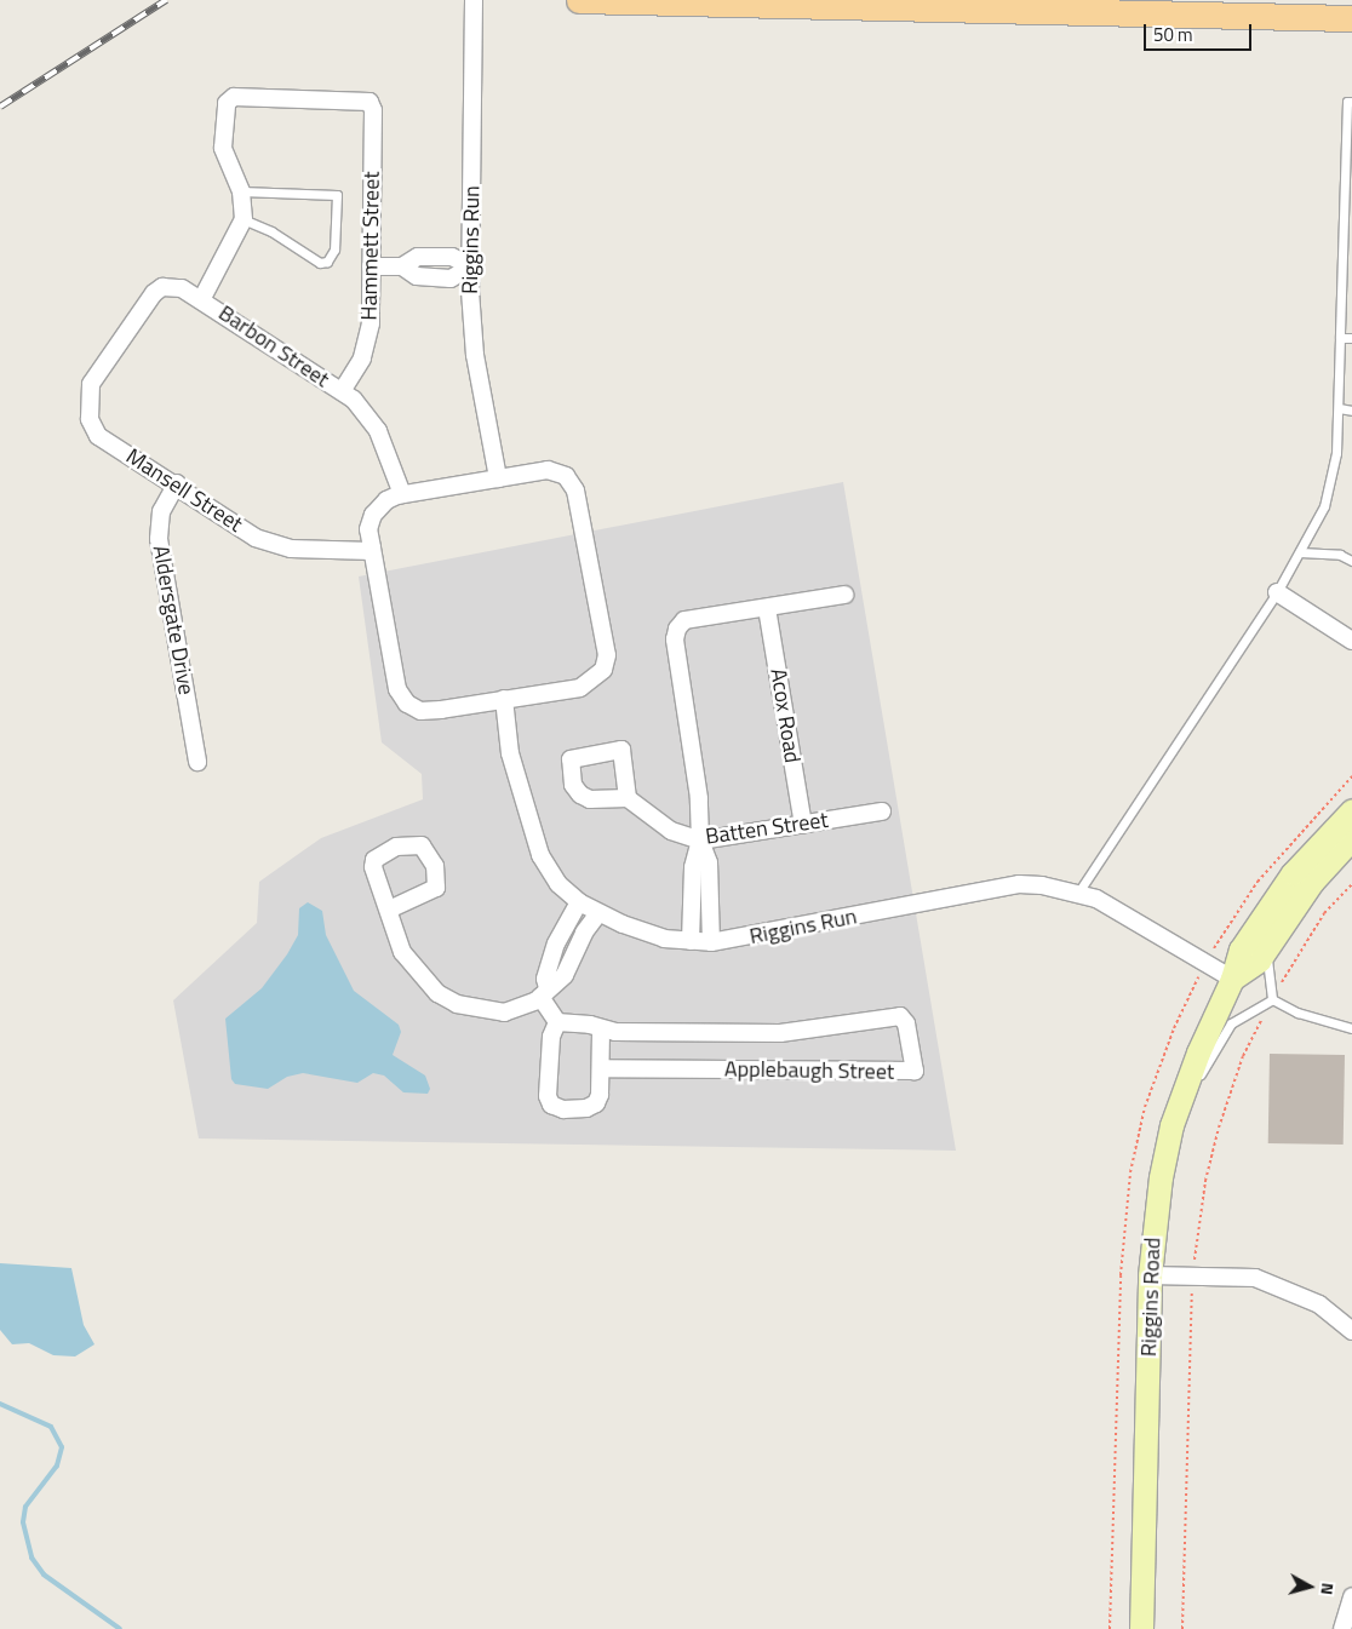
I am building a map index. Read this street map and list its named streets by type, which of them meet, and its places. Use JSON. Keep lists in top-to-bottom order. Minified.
{"streets":{"main road":["Riggins Road"],"street":["Riggins Run","Hammett Street","Barbon Street","Mansell Street","Aldersgate Drive","Acox Road","Batten Street","Applebaugh Street"]},"crossings":[["Riggins Run","Riggins Road"],["Hammett Street","Barbon Street"],["Barbon Street","Mansell Street"],["Mansell Street","Aldersgate Drive"],["Acox Road","Batten Street"]],"scale_bar":"50 m","north":"right"}
